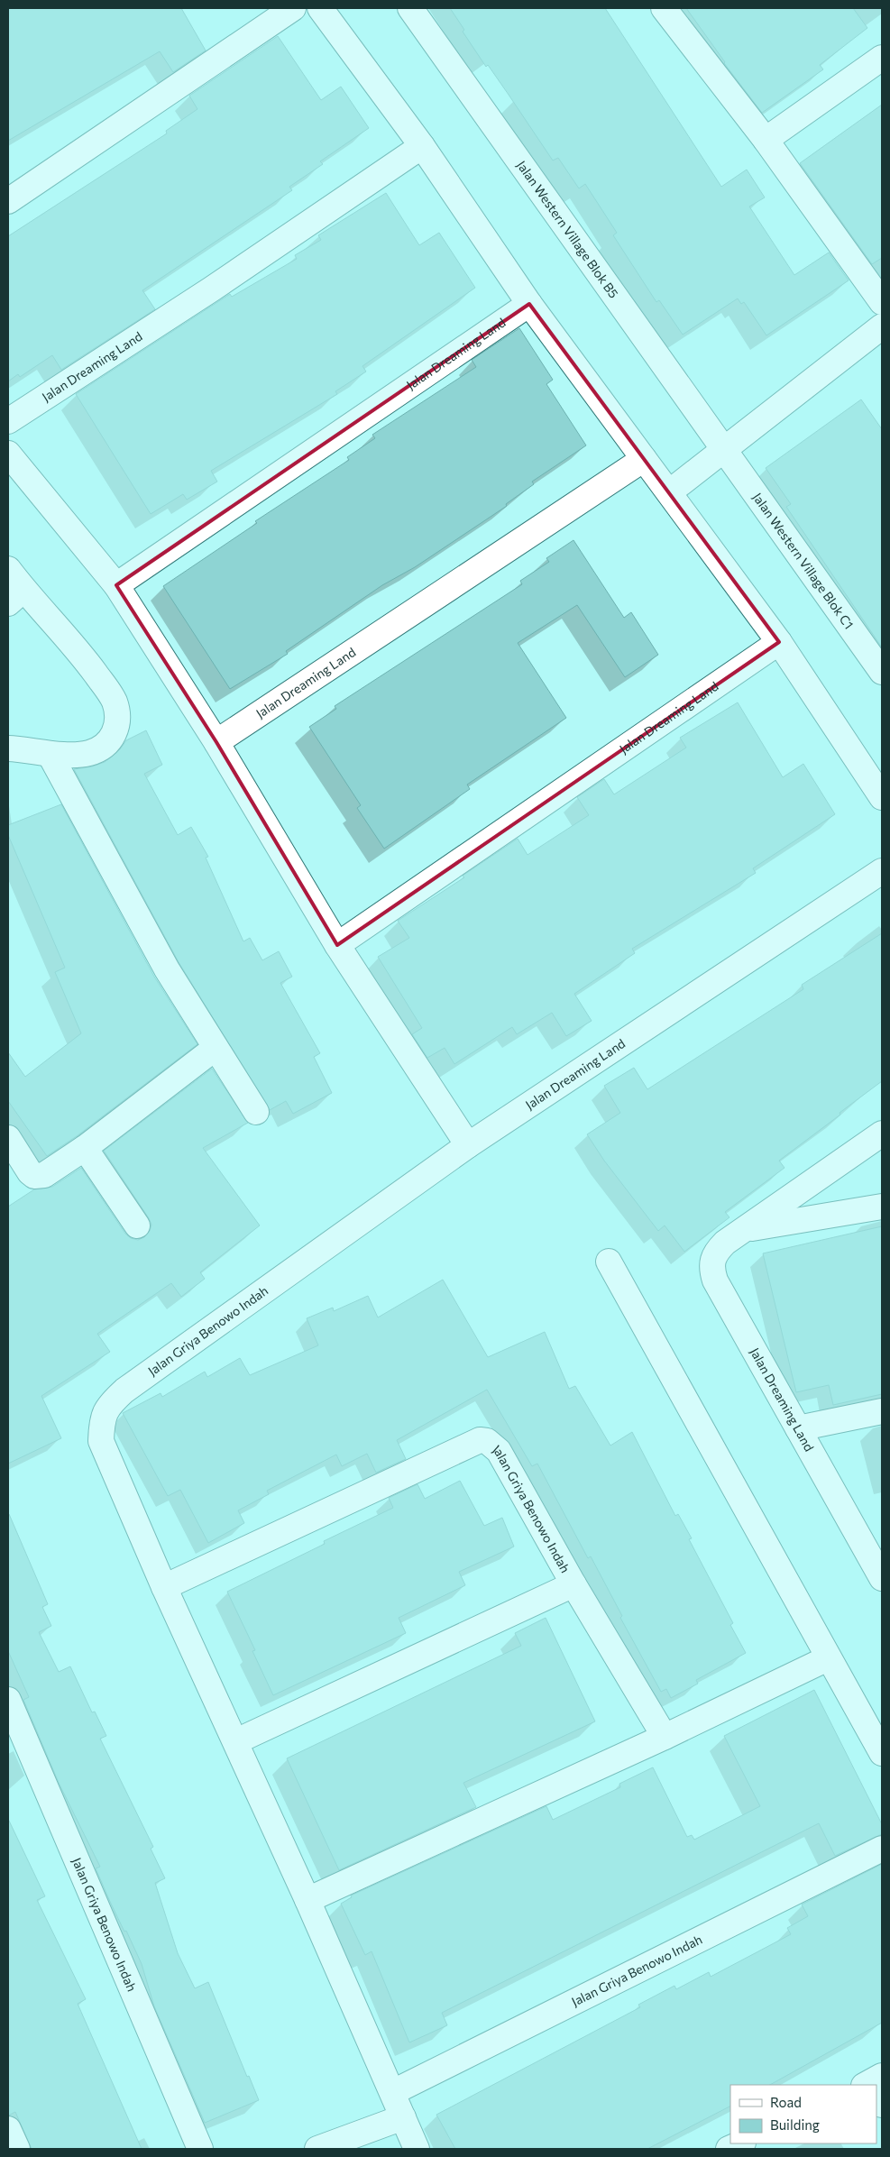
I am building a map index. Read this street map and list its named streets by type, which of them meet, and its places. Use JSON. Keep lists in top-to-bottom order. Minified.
{"streets":{"street":["Jalan Western Village Blok B5","Jalan Dreaming Land","Jalan Western Village Blok C1","Jalan Griya Benowo Indah"]},"crossings":[["Jalan Western Village Blok B5","Jalan Western Village Blok C1"],["Jalan Dreaming Land","Jalan Griya Benowo Indah"]],"legend":["Road","Building"]}
